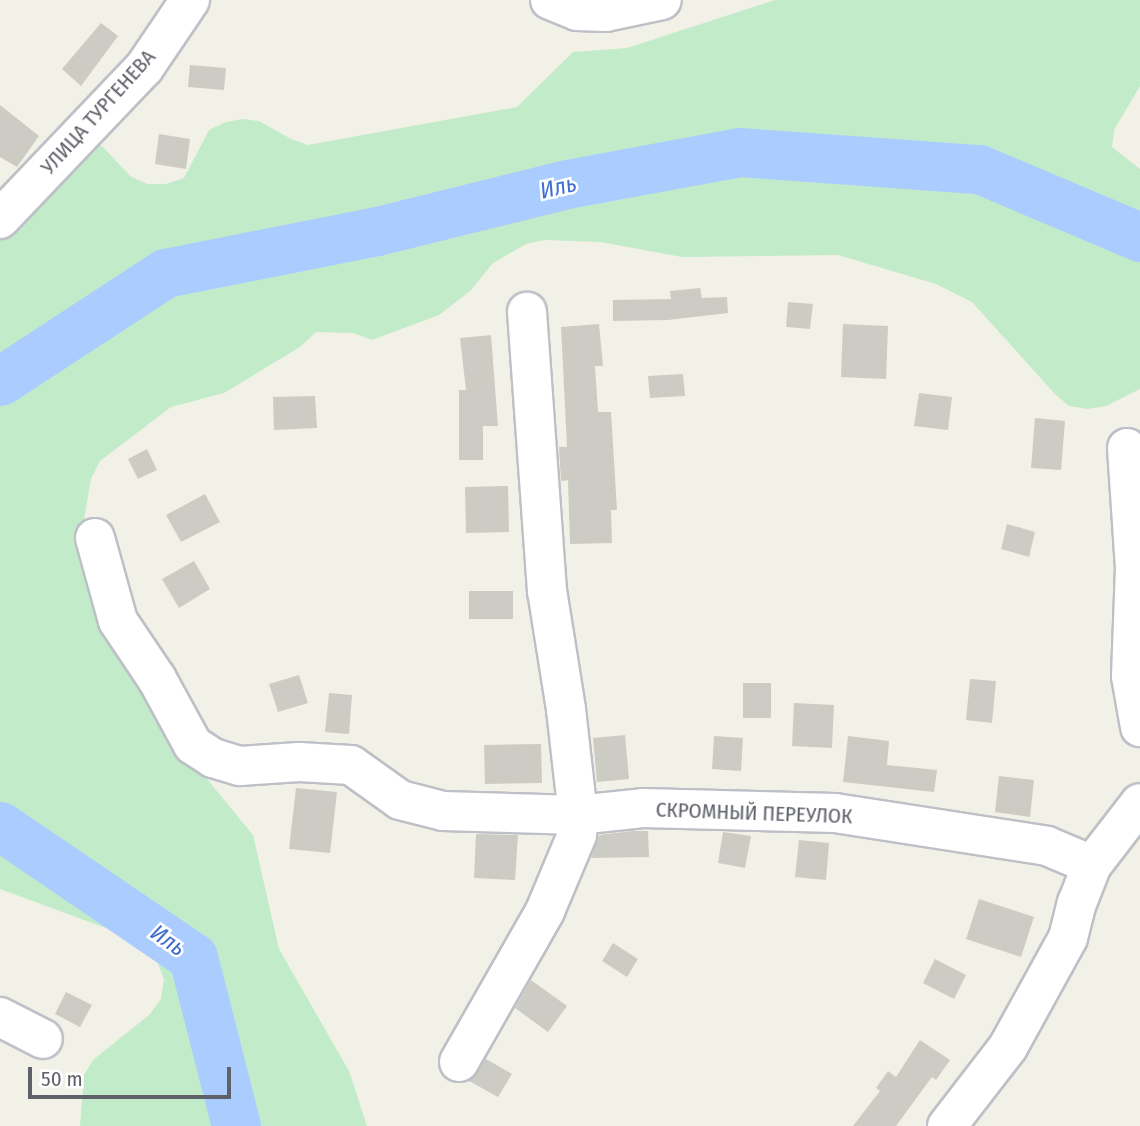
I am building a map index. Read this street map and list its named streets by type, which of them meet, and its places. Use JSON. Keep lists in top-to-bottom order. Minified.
{"streets":{"street":["УЛИЦА ТУРГЕНЕВА","СКРОМНЫЙ ПЕРЕУЛОК"]},"water":["Иль"],"scale_bar":"50 m"}
